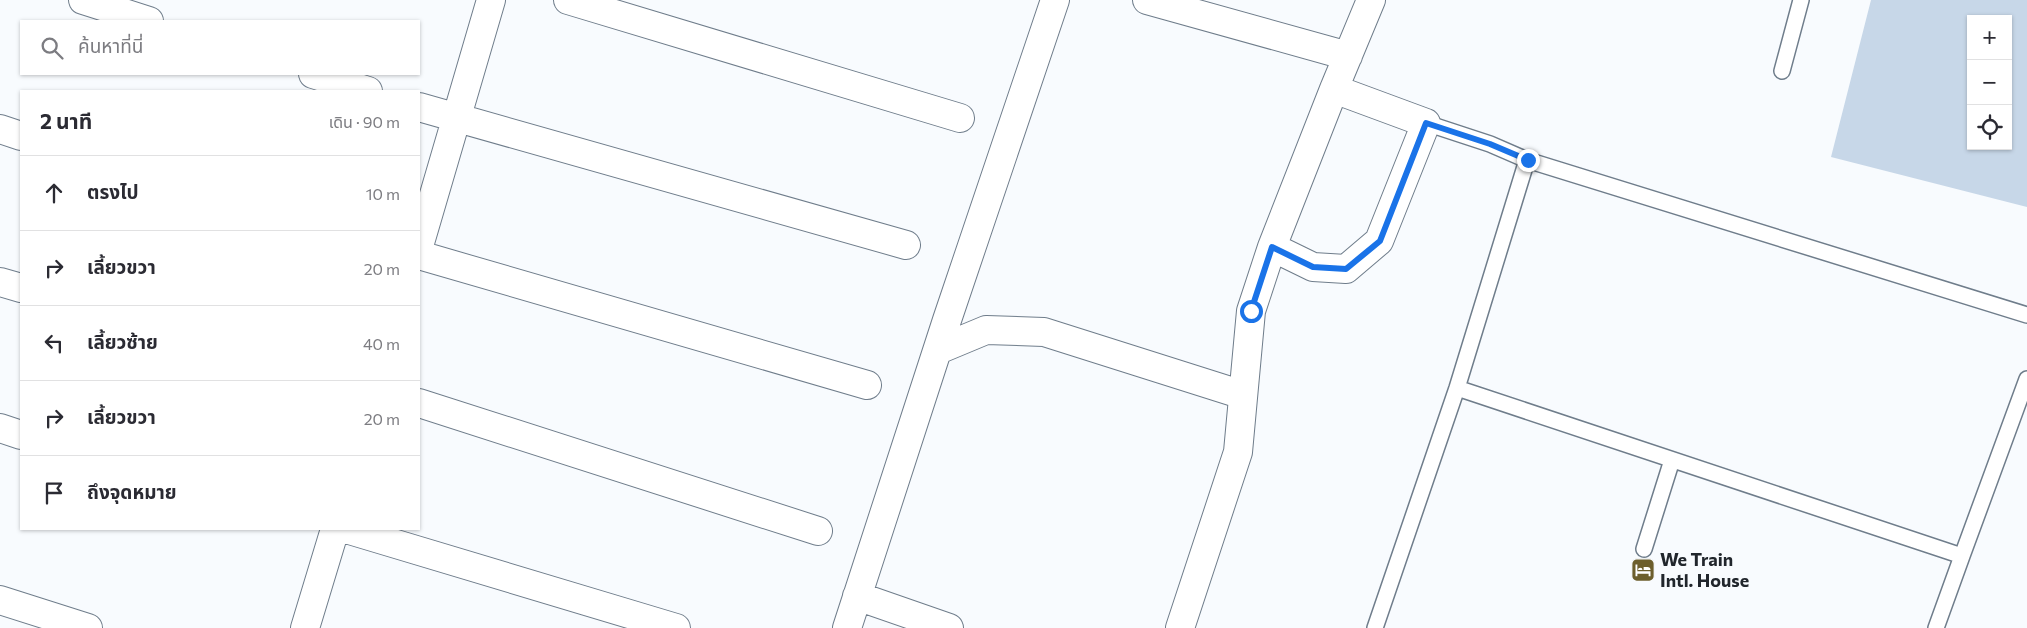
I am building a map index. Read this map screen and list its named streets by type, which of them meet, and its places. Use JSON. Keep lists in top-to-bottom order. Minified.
{"places":{"hotel":["We Train Intl. House"]},"page":{"map_buttons":["+","−"],"search":"ค้นหาที่นี่","heading":["2 นาที","เดิน · 90 m"],"list":[["ตรงไป","10 m"],["เลี้ยวขวา","20 m"],["เลี้ยวซ้าย","40 m"],["เลี้ยวขวา","20 m"],"ถึงจุดหมาย"]}}
